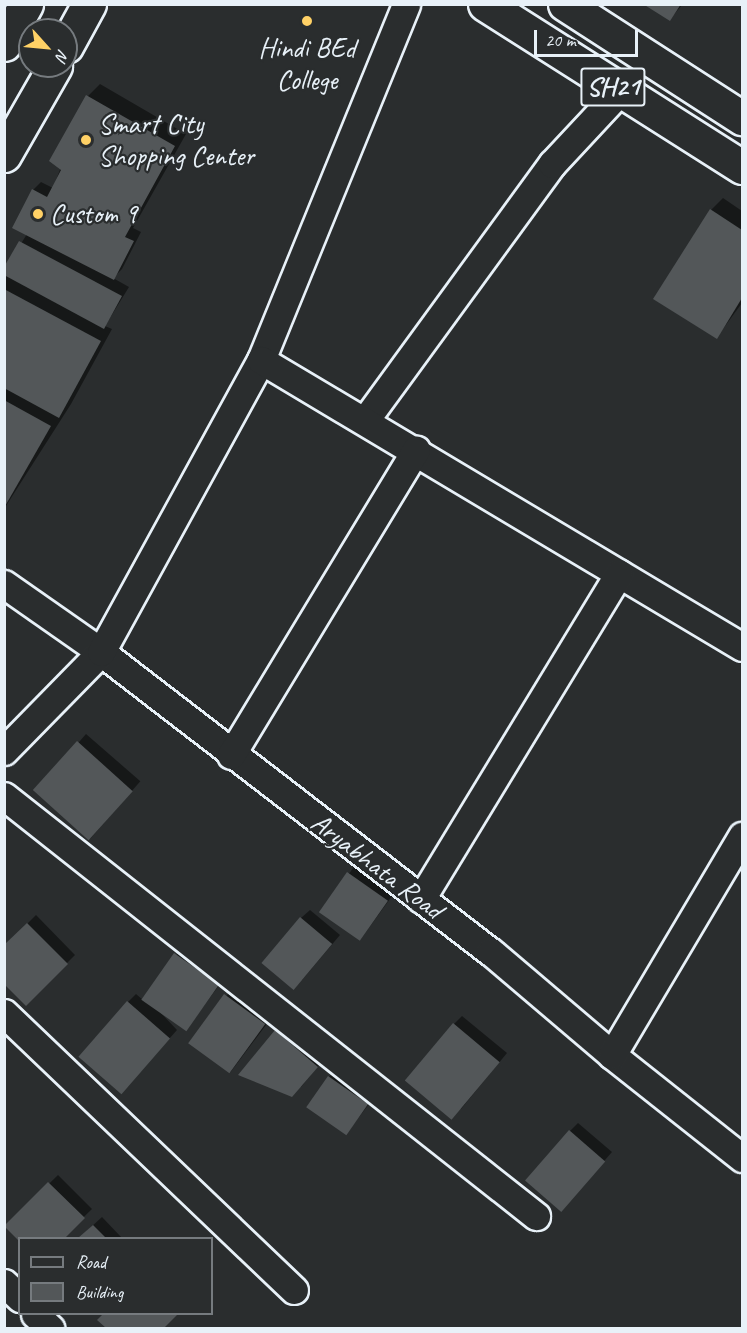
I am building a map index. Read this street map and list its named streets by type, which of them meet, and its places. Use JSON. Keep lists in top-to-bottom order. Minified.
{"streets":{"main road":["SH21"],"street":["Aryabhata Road"]},"places":["Hindi BEd College","Smart City Shopping Center","Custom 9"],"legend":["Road","Building"],"scale_bar":"20 m","north":"bottom right"}
